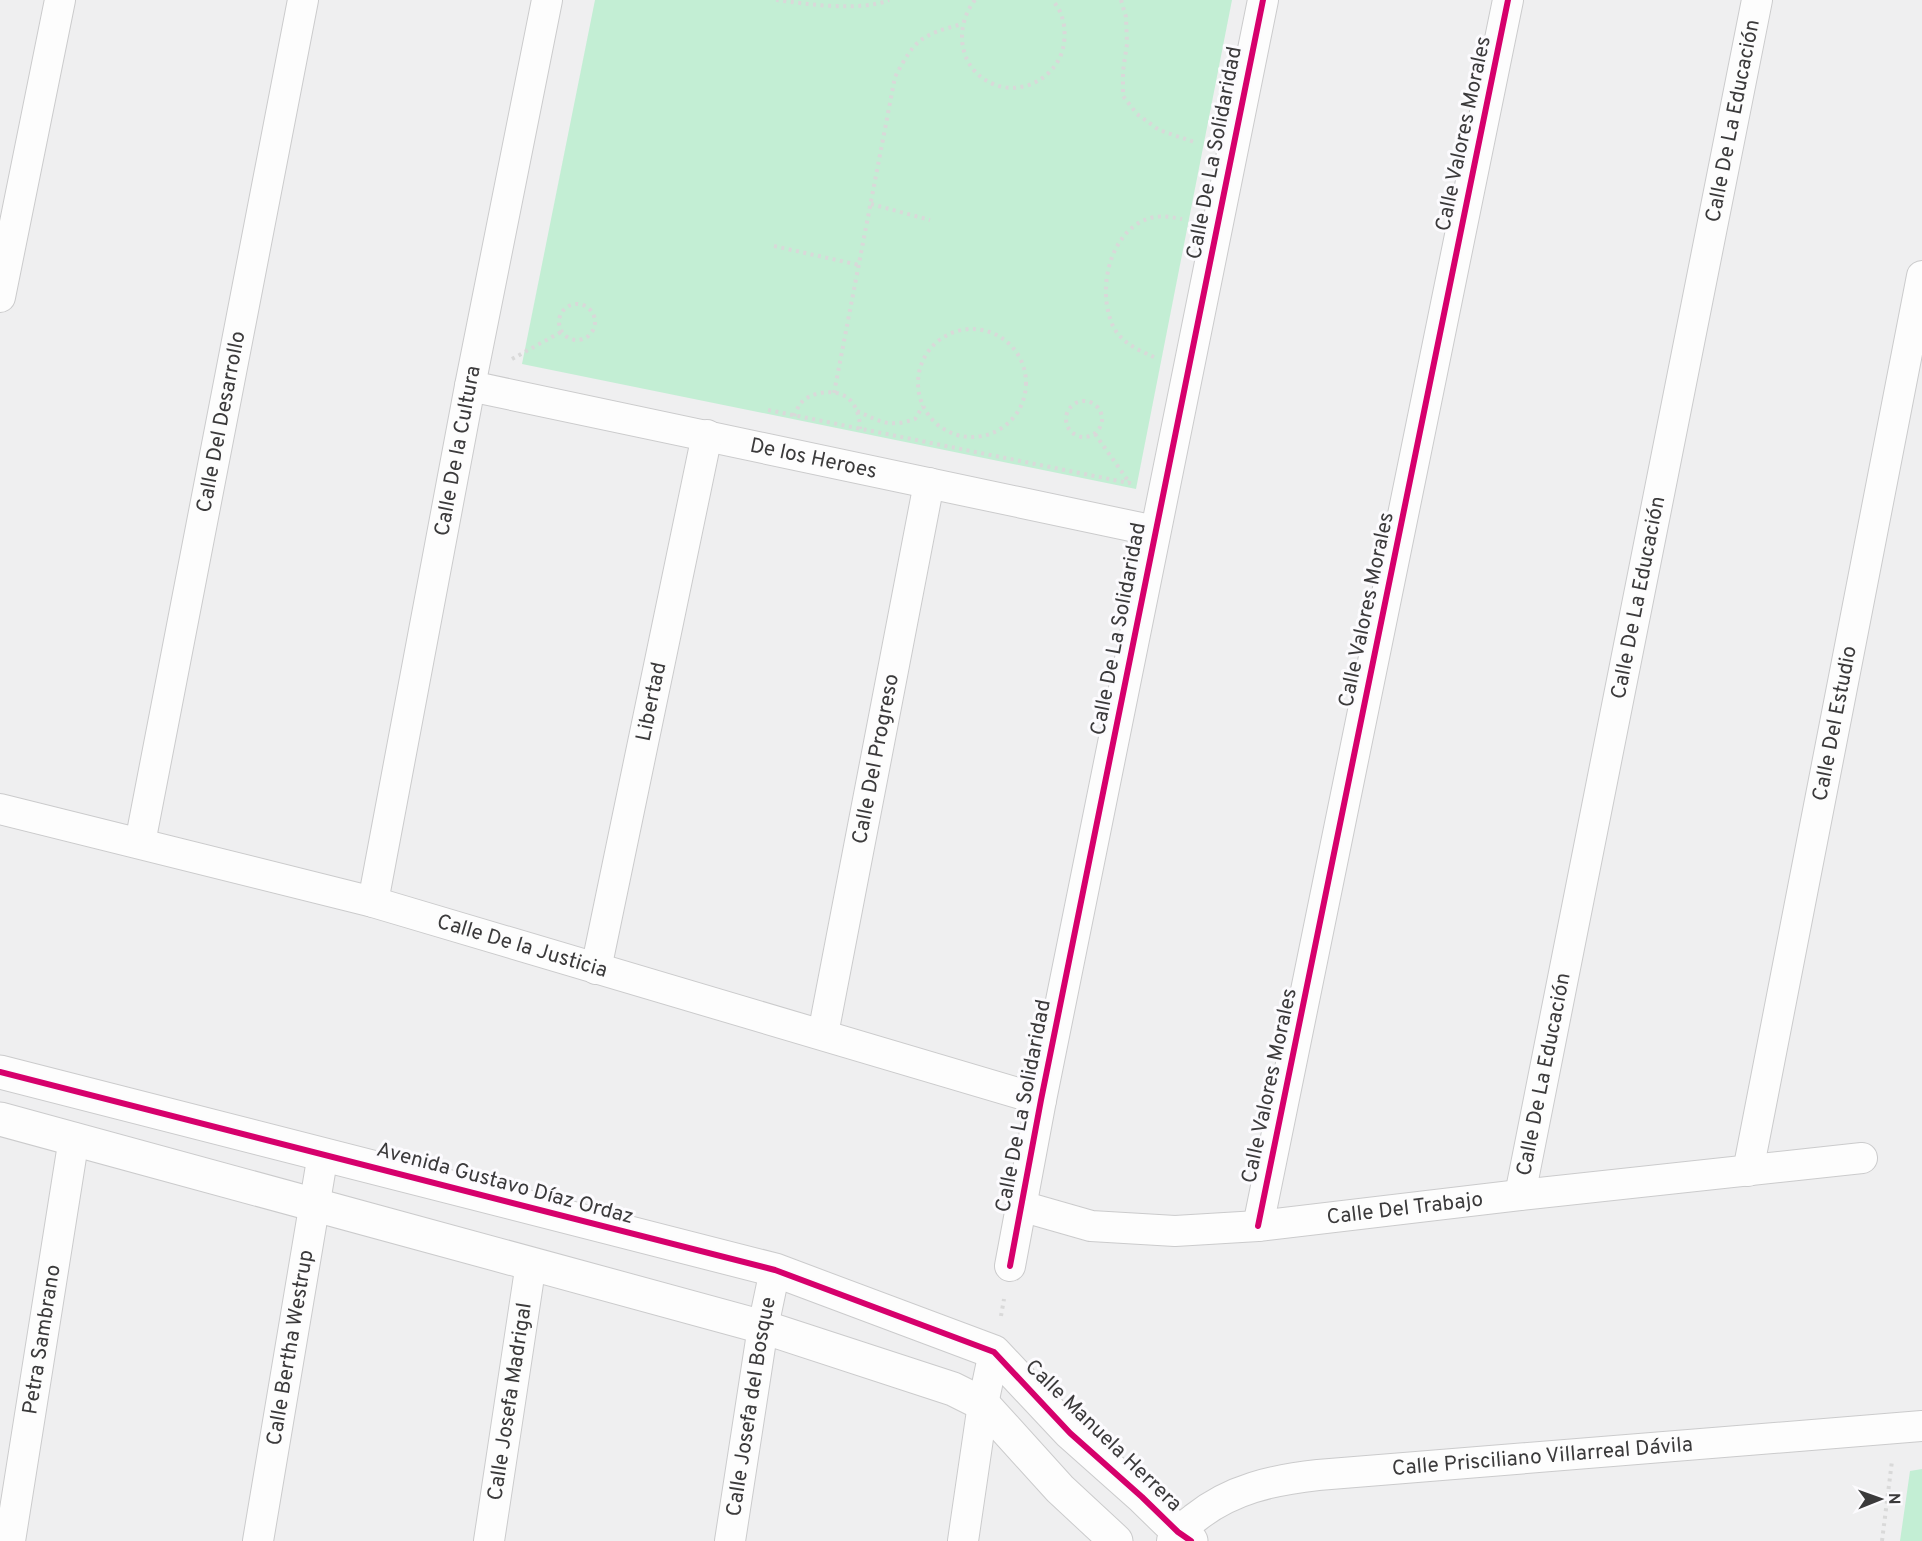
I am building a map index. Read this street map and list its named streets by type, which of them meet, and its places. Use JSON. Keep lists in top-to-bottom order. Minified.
{"streets":{"street":["Calle De La Educación","Calle Valores Morales","Calle De La Solidaridad","Calle Del Desarrollo","Calle De la Cultura","De los Heroes","Libertad","Calle Del Estudio","Calle Del Progreso","Calle De la Justicia","Avenida Gustavo Díaz Ordaz","Calle Del Trabajo","Petra Sambrano","Calle Bertha Westrup","Calle Josefa Madrigal","Calle Josefa del Bosque","Calle Manuela Herrera","Calle Prisciliano Villarreal Dávila"]},"crossings":[["Calle De La Educación","Calle Del Trabajo"],["Calle Valores Morales","Calle Del Trabajo"],["Calle De La Solidaridad","De los Heroes"],["Calle De La Solidaridad","Calle De la Justicia"],["Calle De La Solidaridad","Calle Del Trabajo"],["Calle Del Desarrollo","Calle De la Justicia"],["Calle De la Cultura","De los Heroes"],["Calle De la Cultura","Calle De la Justicia"],["De los Heroes","Libertad"],["De los Heroes","Calle Del Progreso"],["Libertad","Calle De la Justicia"],["Calle Del Estudio","Calle Del Trabajo"],["Calle Del Progreso","Calle De la Justicia"],["Avenida Gustavo Díaz Ordaz","Calle Bertha Westrup"],["Avenida Gustavo Díaz Ordaz","Calle Josefa del Bosque"],["Avenida Gustavo Díaz Ordaz","Calle Manuela Herrera"],["Calle Manuela Herrera","Calle Prisciliano Villarreal Dávila"]],"north":"right"}
